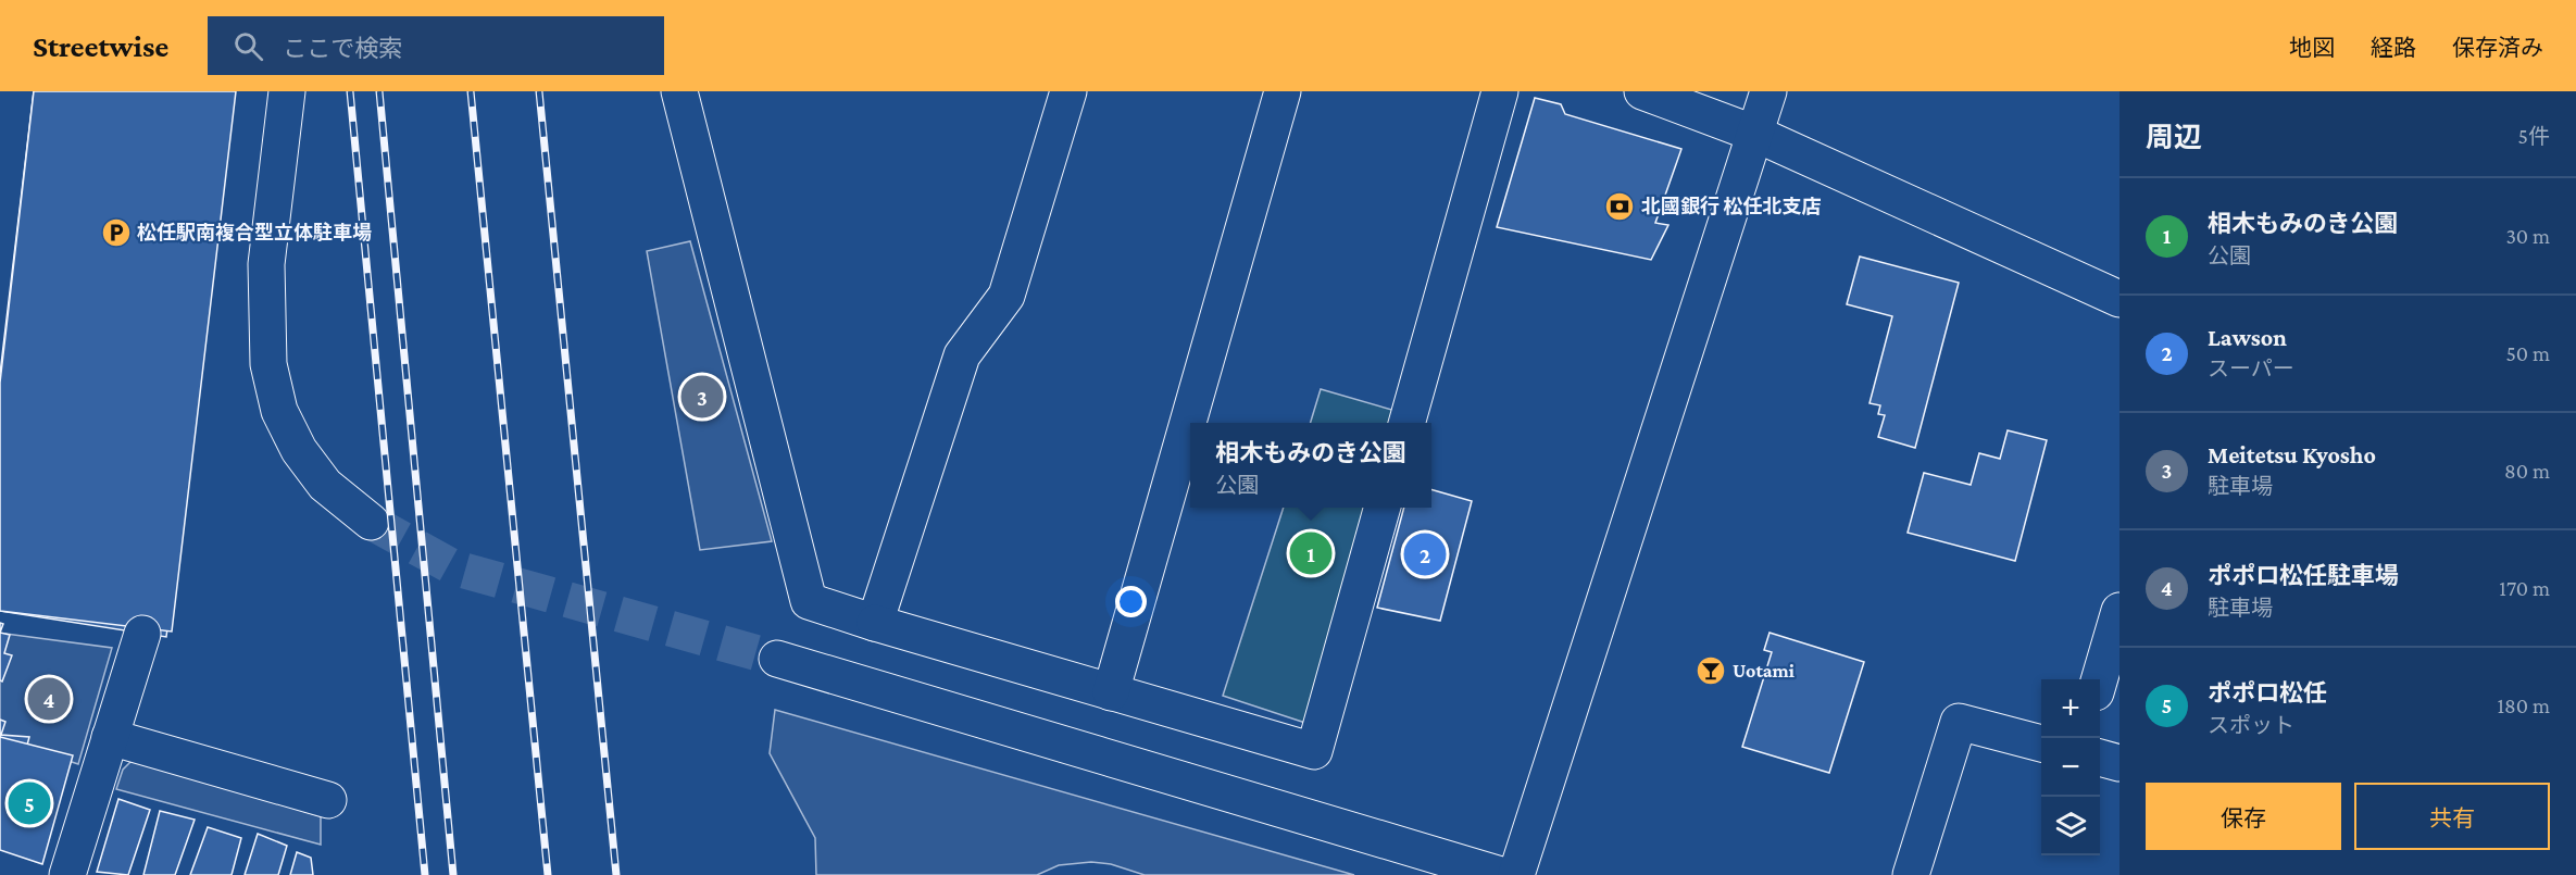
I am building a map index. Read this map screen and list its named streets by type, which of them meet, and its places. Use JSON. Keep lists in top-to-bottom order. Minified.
{"places":{"bank":["北國銀行 松任北支店"],"parking":["松任駅南複合型立体駐車場"],"bar":["Uotami"]},"page":{"header":"Streetwise","search":"ここで検索","nav":["地図","経路","保存済み"],"heading":["周辺","5件"],"list":[{"mark":"1","name":"相木もみのき公園","note":"公園","value":"30 m"},{"mark":"2","name":"Lawson","note":"スーパー","value":"50 m"},{"mark":"3","name":"Meitetsu Kyosho","note":"駐車場","value":"80 m"},{"mark":"4","name":"ポポロ松任駐車場","note":"駐車場","value":"170 m"},{"mark":"5","name":"ポポロ松任","note":"スポット","value":"180 m"}],"pins":["3","1","2","4","5"],"popup":["相木もみのき公園","公園"],"map_buttons":["+","−"],"buttons":["保存","共有"]}}
